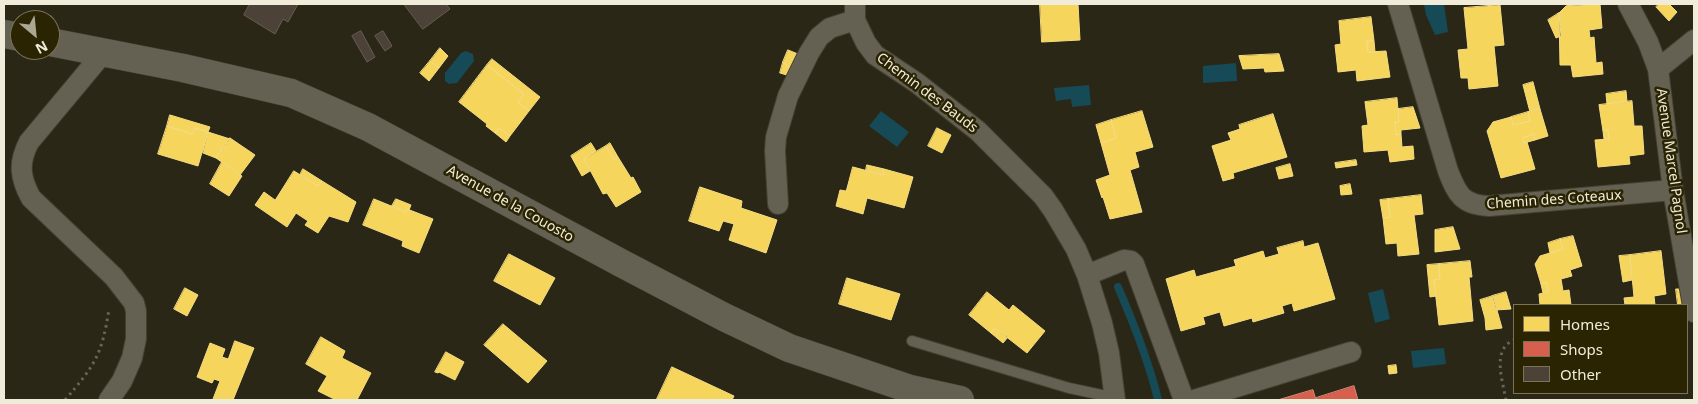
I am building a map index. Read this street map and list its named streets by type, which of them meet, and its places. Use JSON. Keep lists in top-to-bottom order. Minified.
{"streets":{"main road":["Avenue de la Couosto"],"street":["Chemin des Bauds","Avenue Marcel Pagnol","Chemin des Coteaux"]},"crossings":[["Avenue Marcel Pagnol","Chemin des Coteaux"]],"legend":["Homes","Shops","Other"],"north":"bottom right"}
